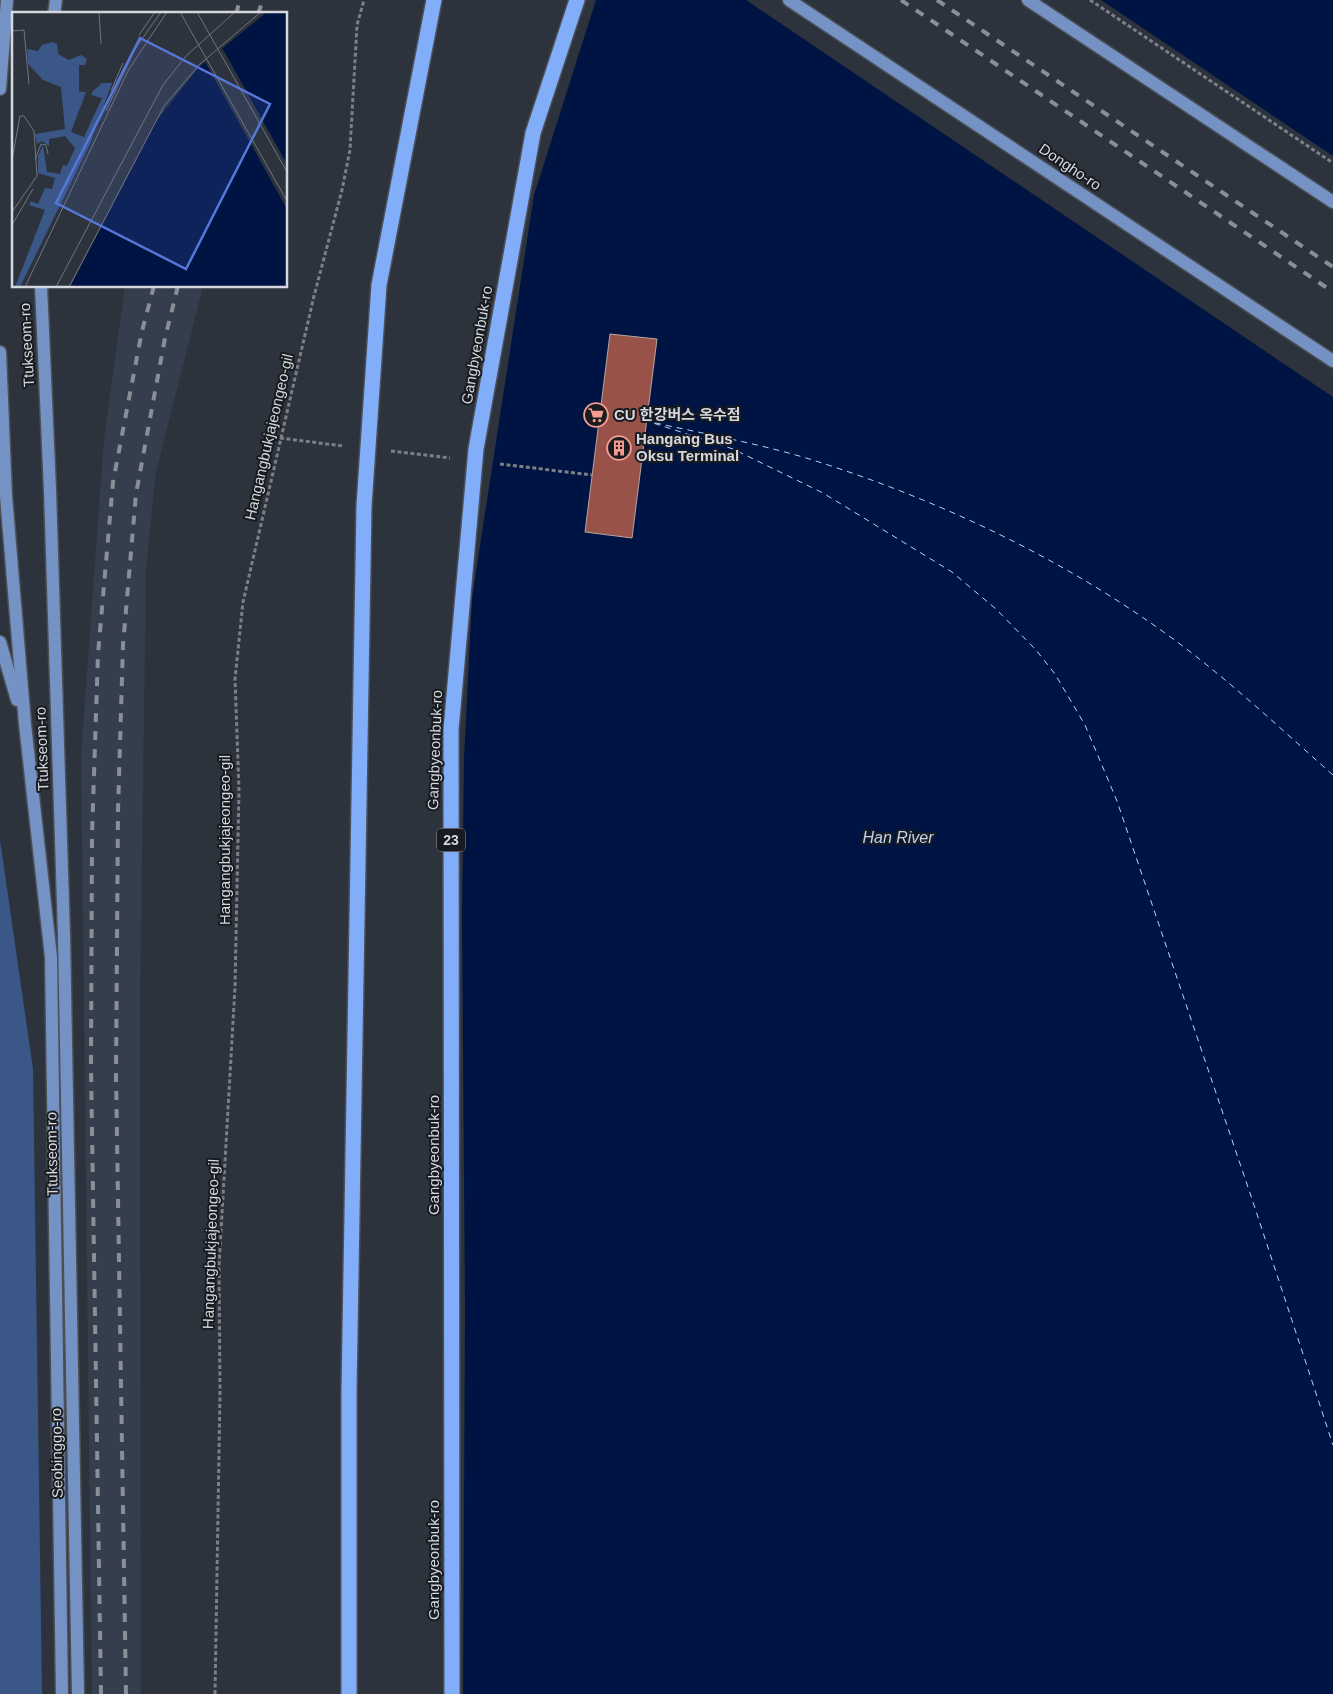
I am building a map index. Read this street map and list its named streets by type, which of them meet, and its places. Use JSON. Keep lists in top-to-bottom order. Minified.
{"streets":{"highway":["Gangbyeonbuk-ro","23"],"main road":["Dongho-ro","Ttukseom-ro","Seobinggo-ro"],"path":["Hangangbukjajeongeo-gil"]},"crossings":[["Ttukseom-ro","Seobinggo-ro"]],"water":["Han River"],"places":{"supermarket":["CU 한강버스 옥수점"],"building":["Hangang Bus Oksu Terminal"]}}
